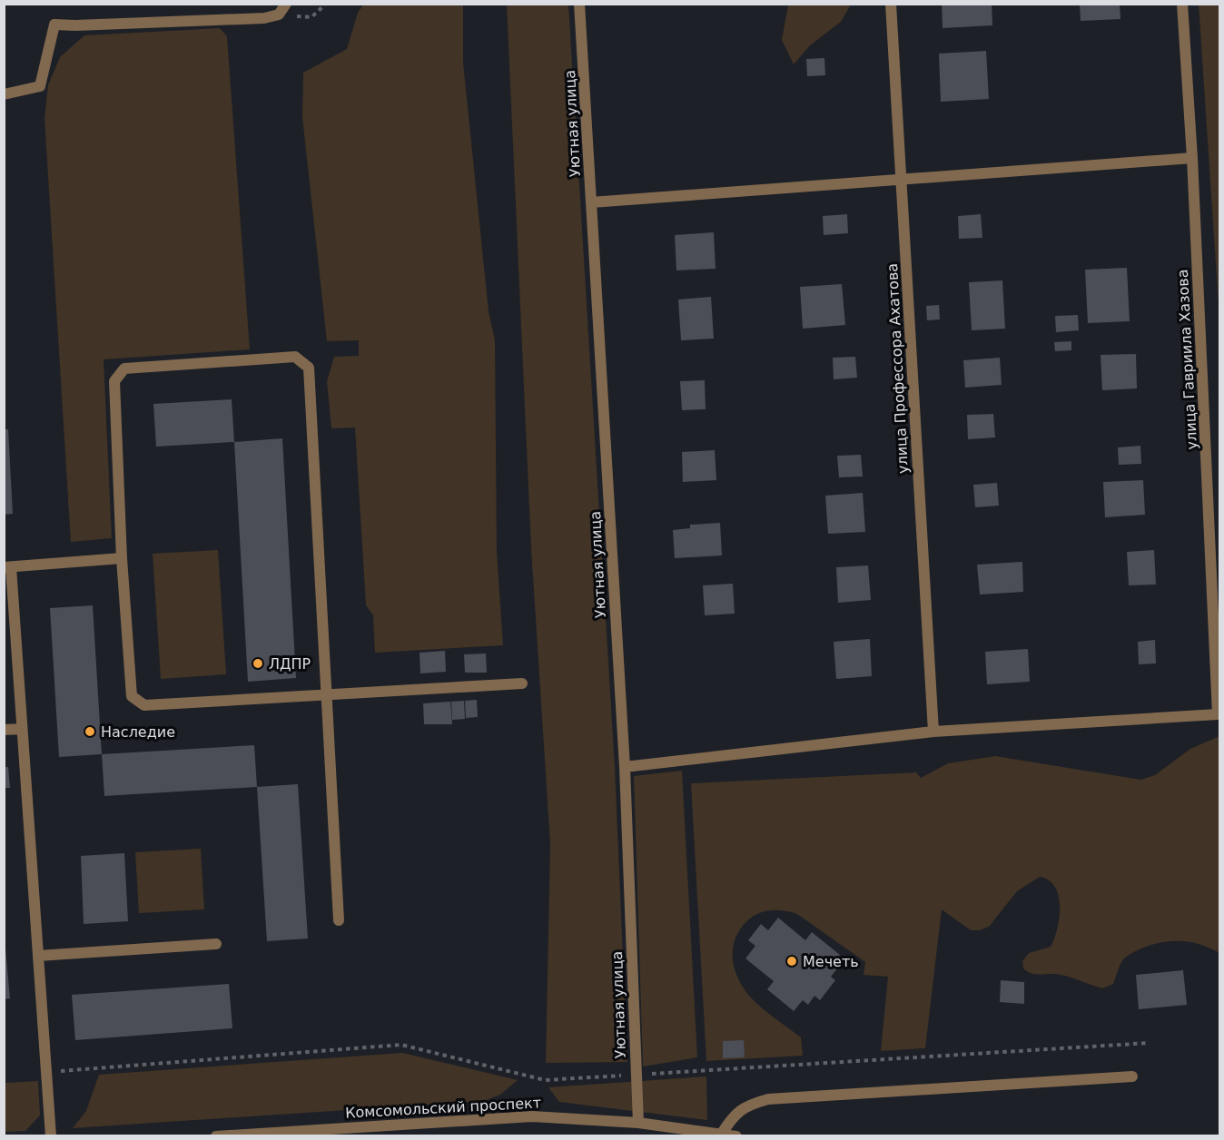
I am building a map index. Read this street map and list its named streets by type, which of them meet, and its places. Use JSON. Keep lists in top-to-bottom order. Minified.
{"streets":{"street":["Уютная улица","улица Гавриила Хазова","улица Профессора Ахатова","Комсомольский проспект"]},"crossings":[["Уютная улица","Комсомольский проспект"],["улица Гавриила Хазова","улица Профессора Ахатова"]],"places":["ЛДПР","Наследие","Мечеть"]}
